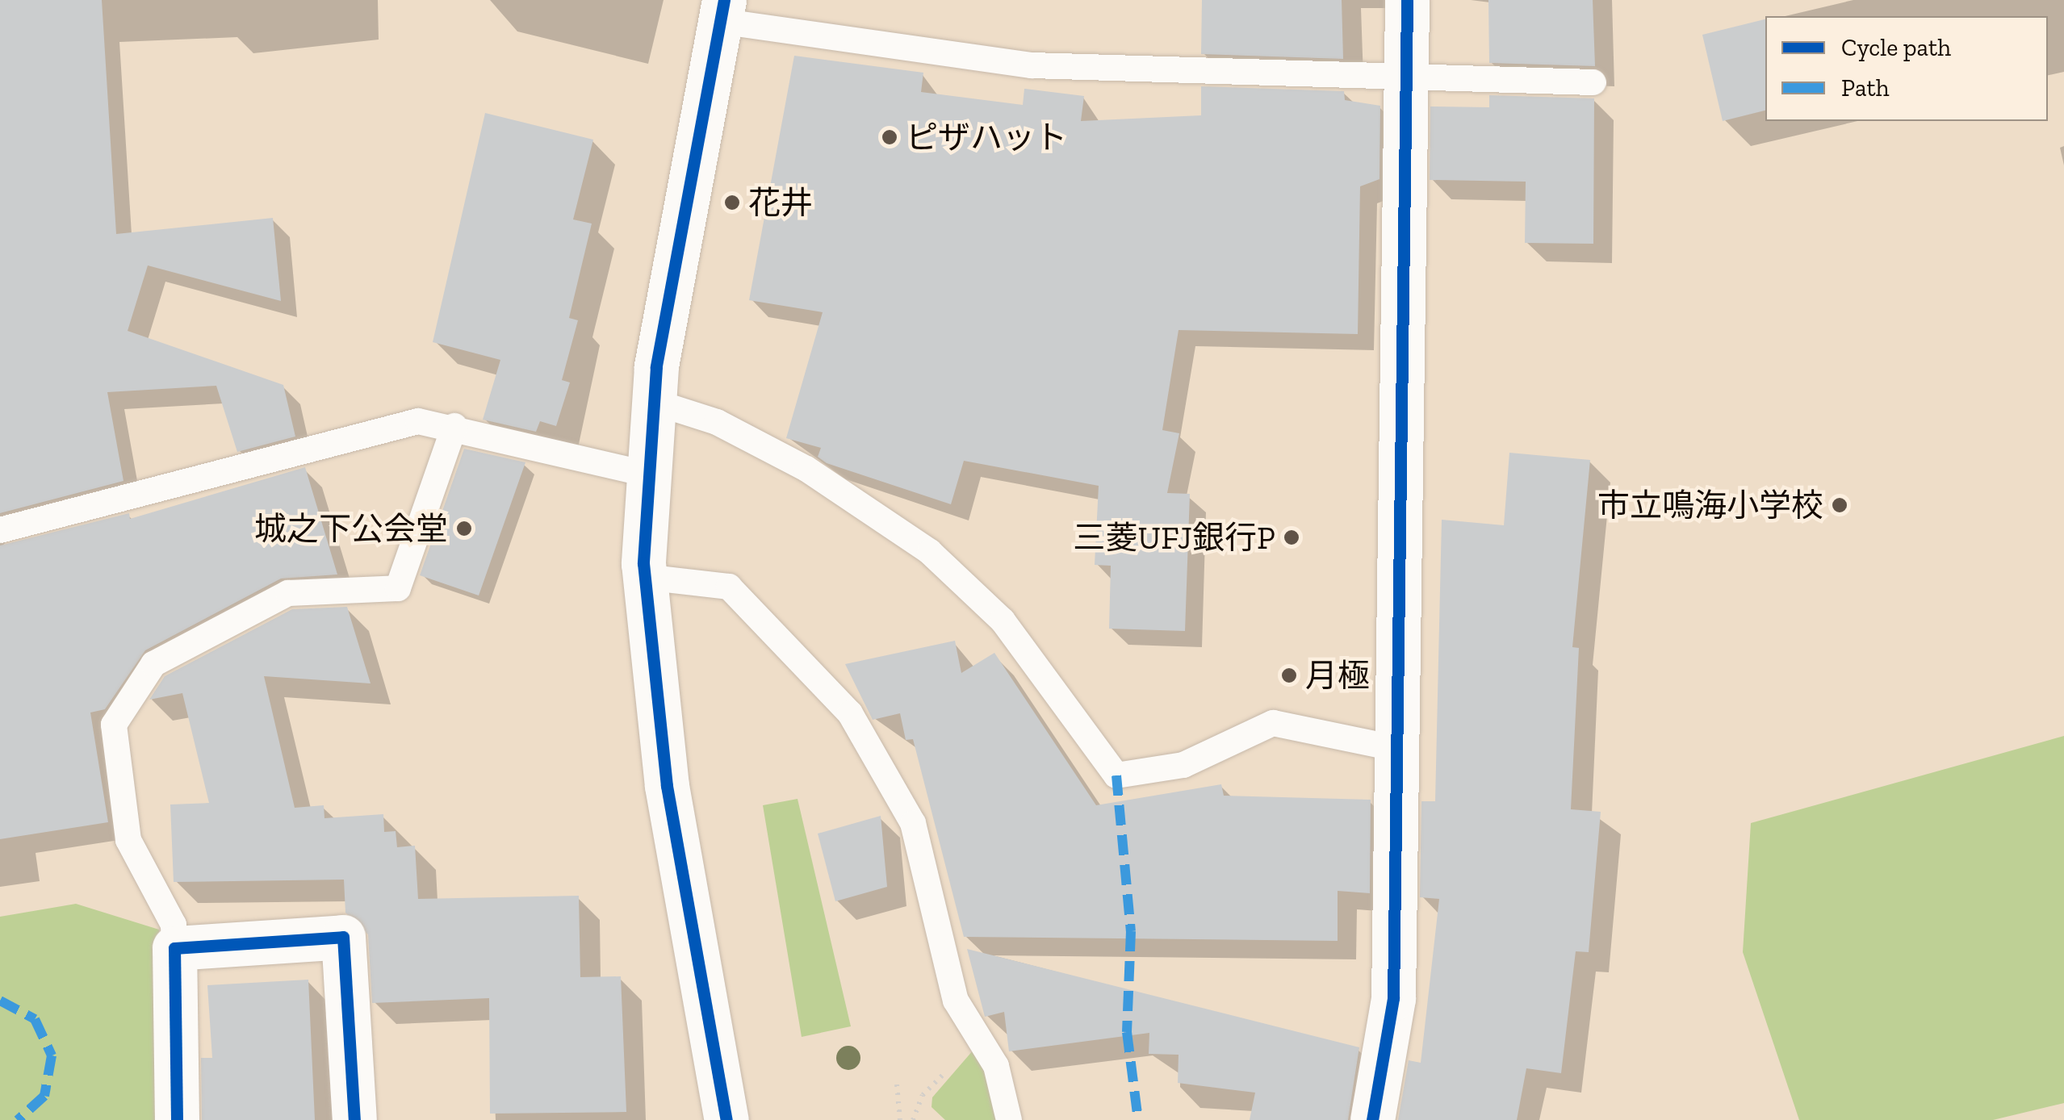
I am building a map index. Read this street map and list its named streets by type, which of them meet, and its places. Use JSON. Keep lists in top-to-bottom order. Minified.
{"places":["ピザハット","花井","市立鳴海小学校","城之下公会堂","三菱UFJ銀行P","月極"],"legend":["Cycle path","Path"]}
